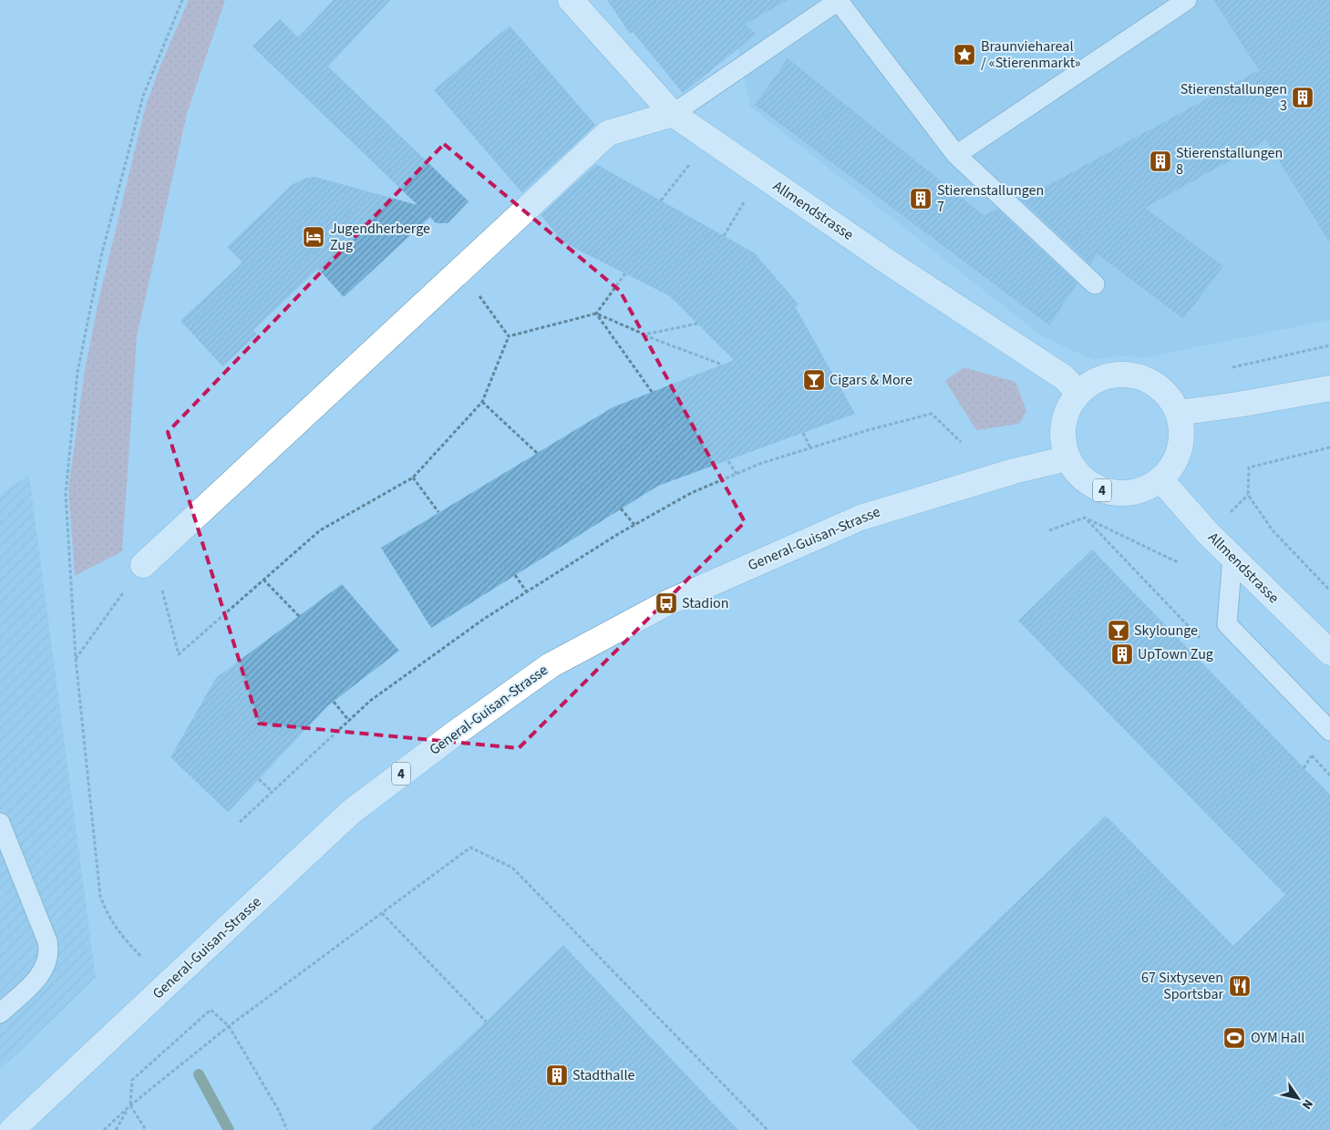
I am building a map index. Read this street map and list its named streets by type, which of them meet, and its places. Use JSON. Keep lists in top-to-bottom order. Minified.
{"streets":{"main road":["Allmendstrasse","4","General-Guisan-Strasse"]},"crossings":[["Allmendstrasse","4"],["Allmendstrasse","General-Guisan-Strasse"],["4","General-Guisan-Strasse"]],"places":{"place":["Braunviehareal / «Stierenmarkt»"],"building":["Stierenstallungen 3","Stierenstallungen 8","Stierenstallungen 7","UpTown Zug","Stadthalle"],"hotel":["Jugendherberge Zug"],"bar":["Cigars & More","Skylounge"],"bus stop":["Stadion"],"restaurant":["67 Sixtyseven Sportsbar"],"sports":["OYM Hall"]},"north":"bottom right"}
